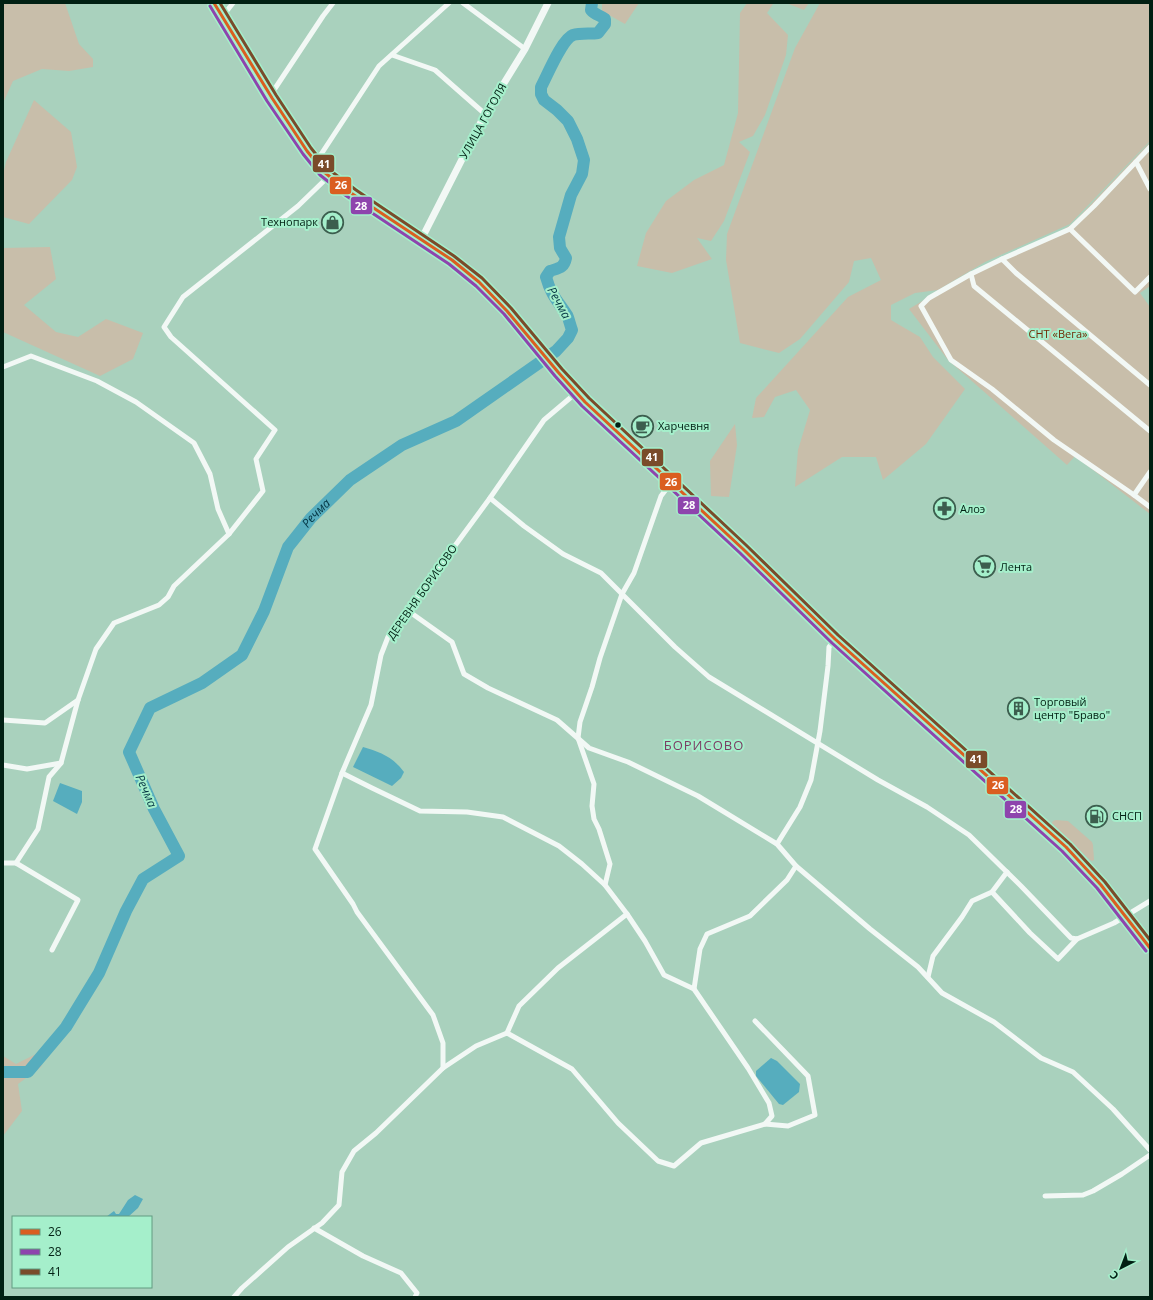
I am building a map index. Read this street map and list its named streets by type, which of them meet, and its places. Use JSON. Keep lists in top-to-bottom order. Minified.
{"streets":{"street":["УЛИЦА ГОГОЛЯ","ДЕРЕВНЯ БОРИСОВО"]},"districts":["БОРИСОВО"],"water":["Речма"],"parks":["СНТ «Вега»"],"places":{"shop":["Технопарк"],"cafe":["Харчевня"],"pharmacy":["Алоэ"],"supermarket":["Лента"],"building":["Торговый центр \"Браво\""],"fuel station":["СНСП"]},"lines":["transit line 26","transit line 41","transit line 28"],"legend":["26","28","41"],"north":"bottom left"}
